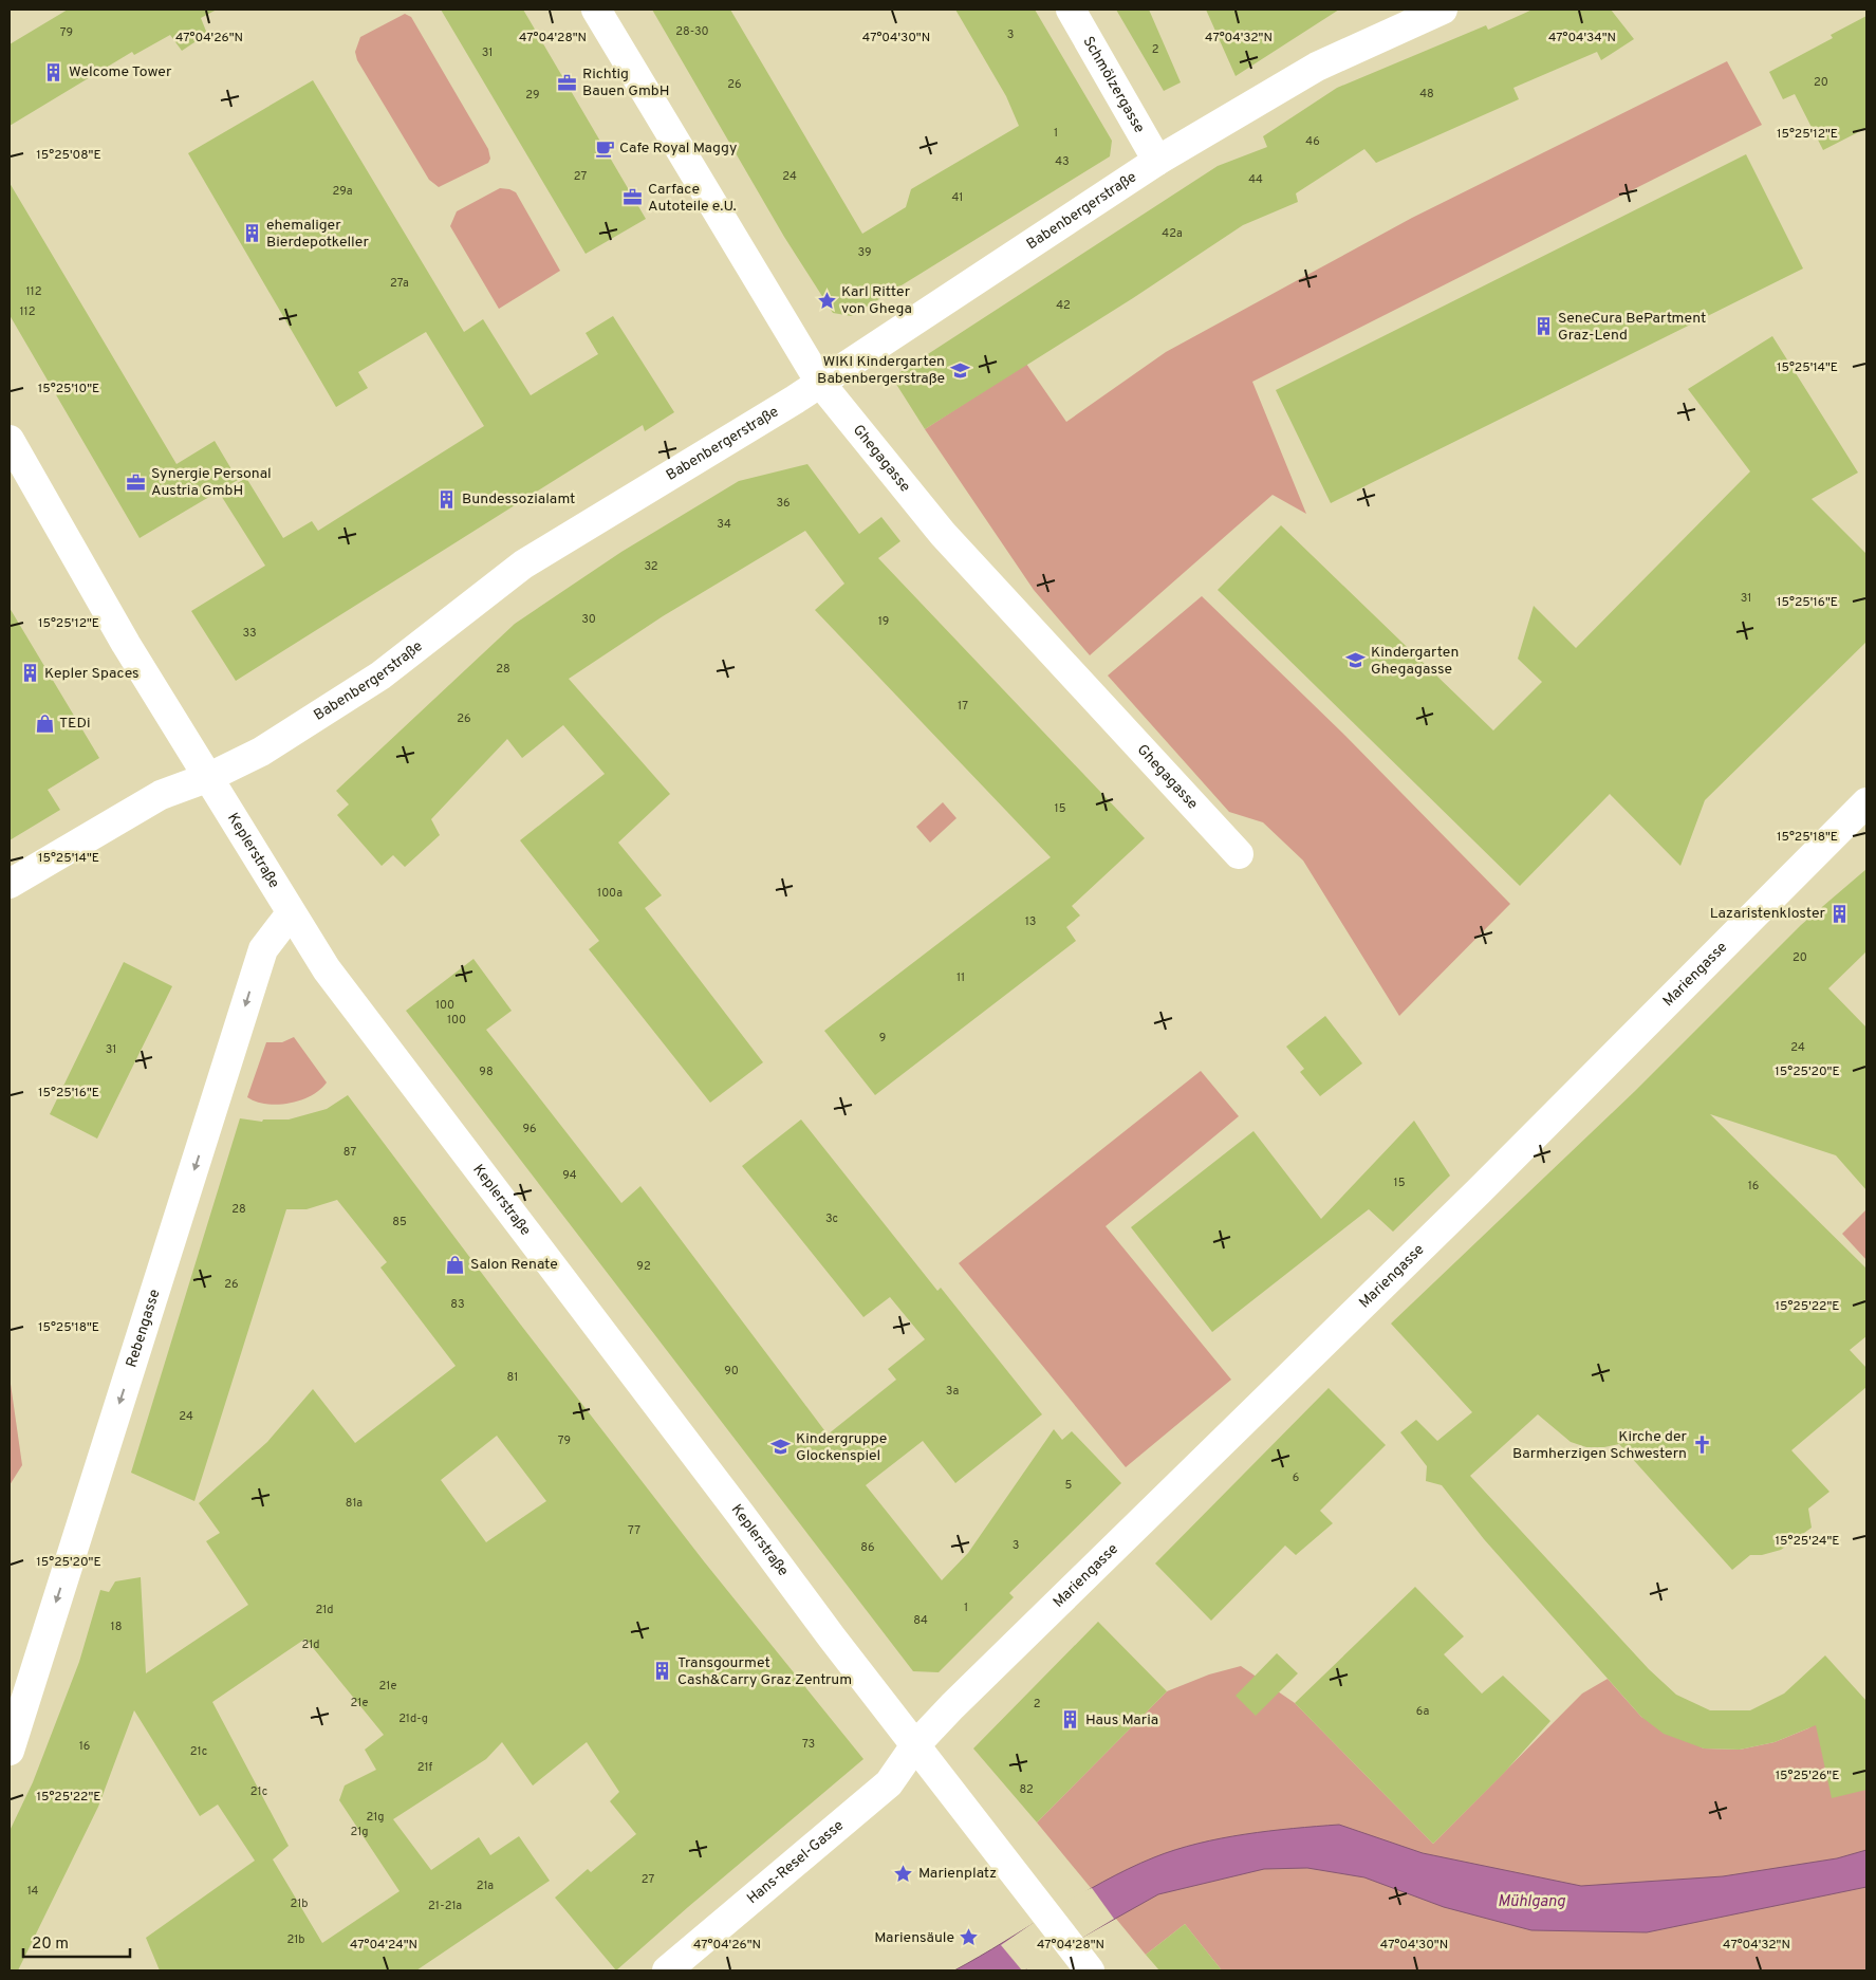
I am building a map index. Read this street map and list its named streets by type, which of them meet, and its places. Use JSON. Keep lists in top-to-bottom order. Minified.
{"streets":{"street":["Schmölzergasse","Babenbergerstraße","Ghegagasse","Keplerstraße","Mariengasse","Rebengasse","Hans-Resel-Gasse"]},"crossings":[["Schmölzergasse","Babenbergerstraße"],["Babenbergerstraße","Ghegagasse"],["Babenbergerstraße","Keplerstraße"],["Keplerstraße","Mariengasse"],["Keplerstraße","Rebengasse"],["Keplerstraße","Hans-Resel-Gasse"],["Mariengasse","Hans-Resel-Gasse"]],"one_way":["Rebengasse"],"water":["Mühlgang"],"places":{"building":["Welcome Tower","ehemaliger Bierdepotkeller","SeneCura BePartment Graz-Lend","Bundessozialamt","Kepler Spaces","Lazaristenkloster","Transgourmet Cash&Carry Graz Zentrum","Haus Maria"],"office":["Richtig Bauen GmbH","Carface Autoteile e.U.","Synergie Personal Austria GmbH"],"cafe":["Cafe Royal Maggy"],"place":["Karl Ritter von Ghega","Marienplatz","Mariensäule"],"school or university":["WIKI Kindergarten Babenbergerstraße","Kindergarten Ghegagasse","Kindergruppe Glockenspiel"],"shop":["TEDi","Salon Renate"],"church":["Kirche der Barmherzigen Schwestern"]},"house_numbers":["28-30","79","3","2","31","20","26","48","29","1","46","43","27","24","44","29a","41","42a","39","27a","112","42","112","36","34","32","31","30","19","33","28","17","26","15","100a","13","20","11","100","100","9","24","31","98","96","87","94","15","16","28","3c","85","92","26","83","90","81","3a","24","79","6","5","81a","77","3","86","1","21d","84","18","21d","21e","21e","2","6a","21d-g","73","16","21c","21f","82","21c","21g","21g","27","21a","14","21b","21-21a","21b"],"scale_bar":"20 m","coordinates":["47°04'26\"N","47°04'28\"N","47°04'30\"N","47°04'32\"N","47°04'34\"N","15°25'12\"E","15°25'08\"E","15°25'14\"E","15°25'10\"E","15°25'16\"E","15°25'18\"E","15°25'20\"E","15°25'22\"E","15°25'24\"E","15°25'26\"E","47°04'24\"N"]}
